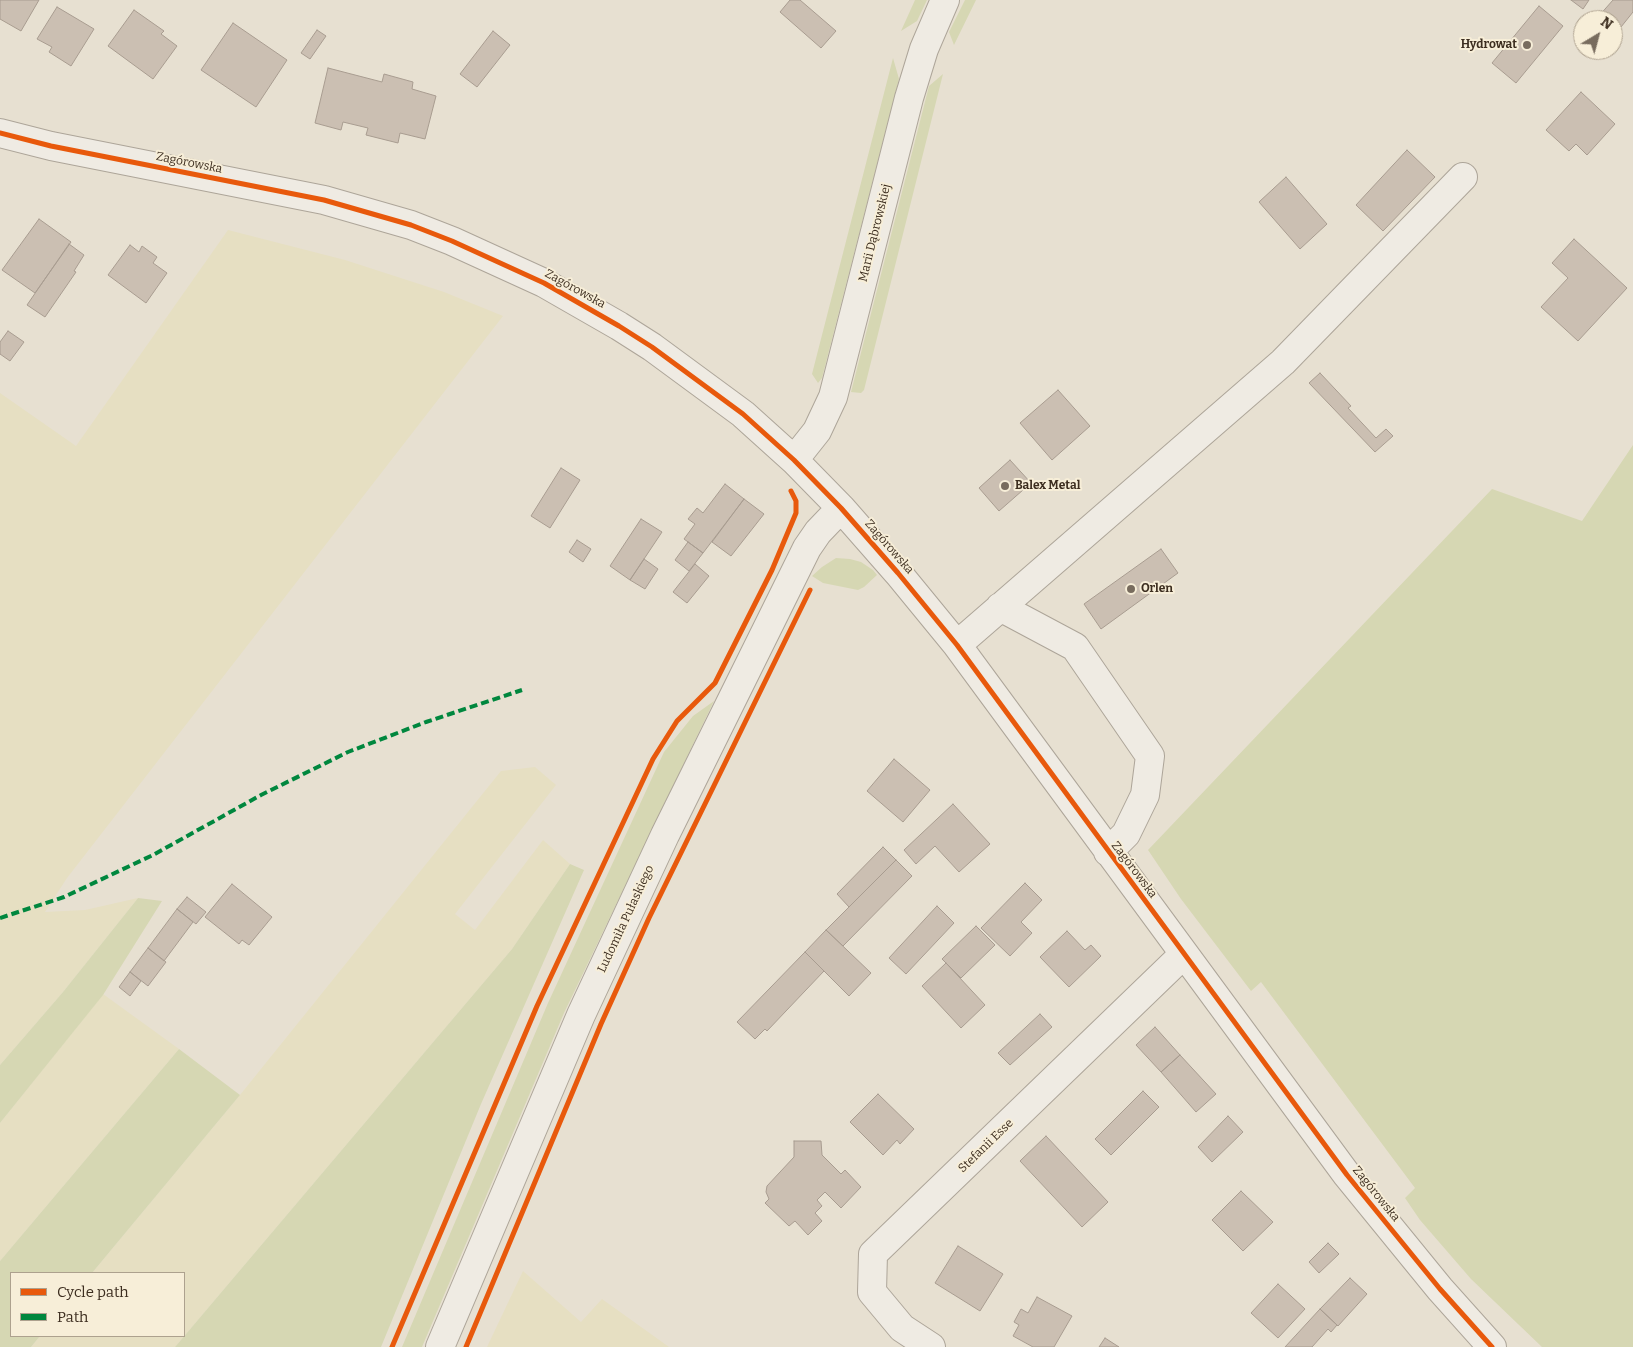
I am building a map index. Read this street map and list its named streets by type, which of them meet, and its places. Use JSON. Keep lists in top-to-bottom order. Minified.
{"streets":{"street":["Zagórowska","Marii Dąbrowskiej","Ludomiła Pułaskiego","Stefanii Esse"]},"crossings":[["Zagórowska","Marii Dąbrowskiej"],["Zagórowska","Ludomiła Pułaskiego"],["Zagórowska","Stefanii Esse"]],"places":["Hydrowat","Balex Metal","Orlen"],"legend":["Cycle path","Path"],"north":"top right"}
